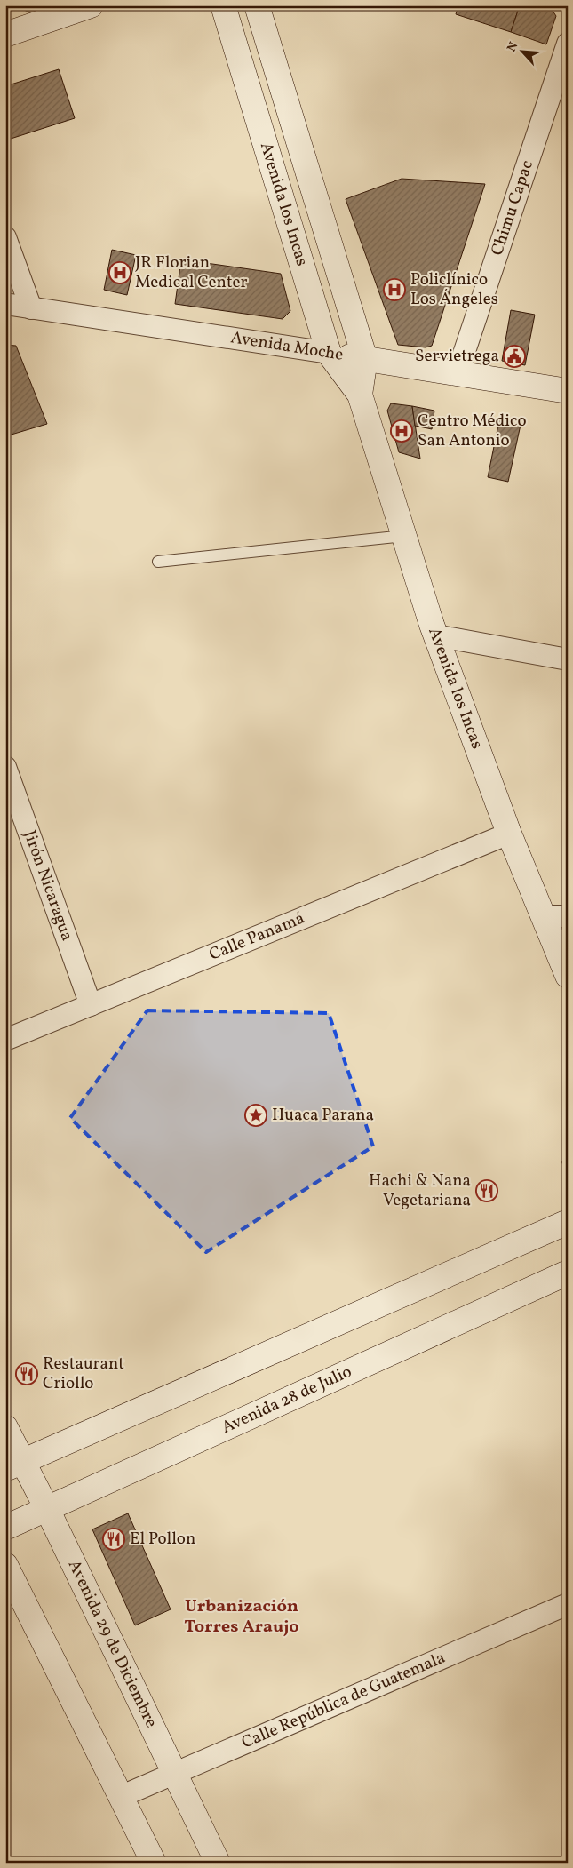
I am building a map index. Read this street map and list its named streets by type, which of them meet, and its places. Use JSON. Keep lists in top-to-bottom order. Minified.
{"streets":{"street":["Avenida los Incas","Chimu Capac","Avenida Moche","Jirón Nicaragua","Calle Panamá","Avenida 28 de Julio","Avenida 29 de Diciembre","Calle República de Guatemala"]},"crossings":[["Avenida los Incas","Avenida Moche"],["Avenida los Incas","Calle Panamá"],["Chimu Capac","Avenida Moche"],["Jirón Nicaragua","Calle Panamá"],["Avenida 28 de Julio","Avenida 29 de Diciembre"],["Avenida 29 de Diciembre","Calle República de Guatemala"]],"districts":["Urbanización Torres Araujo"],"places":{"hospital":["JR Florian Medical Center","Policlínico Los Ángeles","Centro Médico San Antonio"],"public building":["Servietrega"],"place":["Huaca Parana"],"restaurant":["Hachi & Nana Vegetariana","Restaurant Criollo","El Pollon"]},"north":"top left"}
